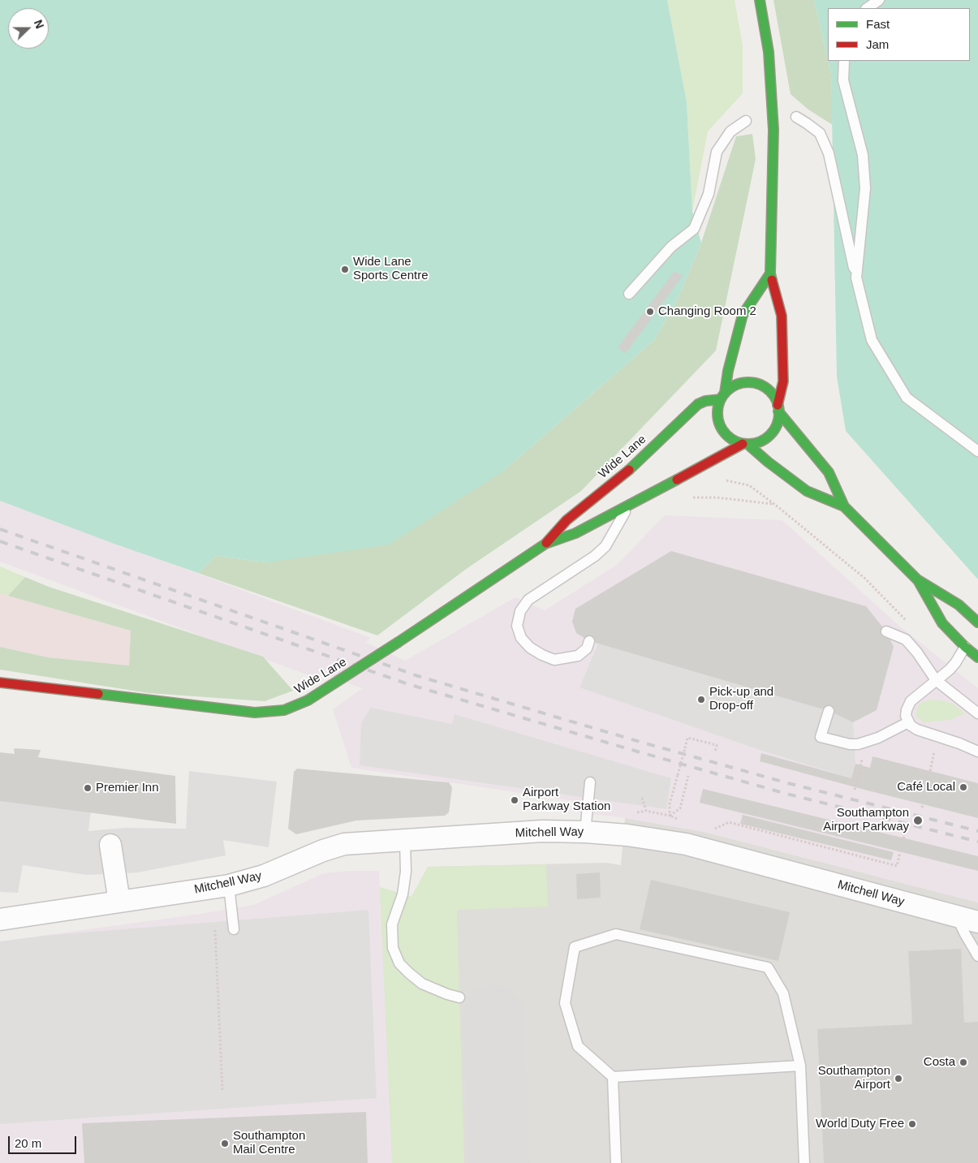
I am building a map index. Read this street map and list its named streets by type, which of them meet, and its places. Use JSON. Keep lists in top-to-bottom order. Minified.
{"streets":{"main road":["Wide Lane"],"street":["Mitchell Way"]},"places":["Wide Lane Sports Centre","Changing Room 2","Pick-up and Drop-off","Café Local","Premier Inn","Airport Parkway Station","Southampton Airport Parkway","Costa","Southampton Airport","World Duty Free","Southampton Mail Centre"],"legend":["Fast","Jam"],"scale_bar":"20 m","north":"right"}
